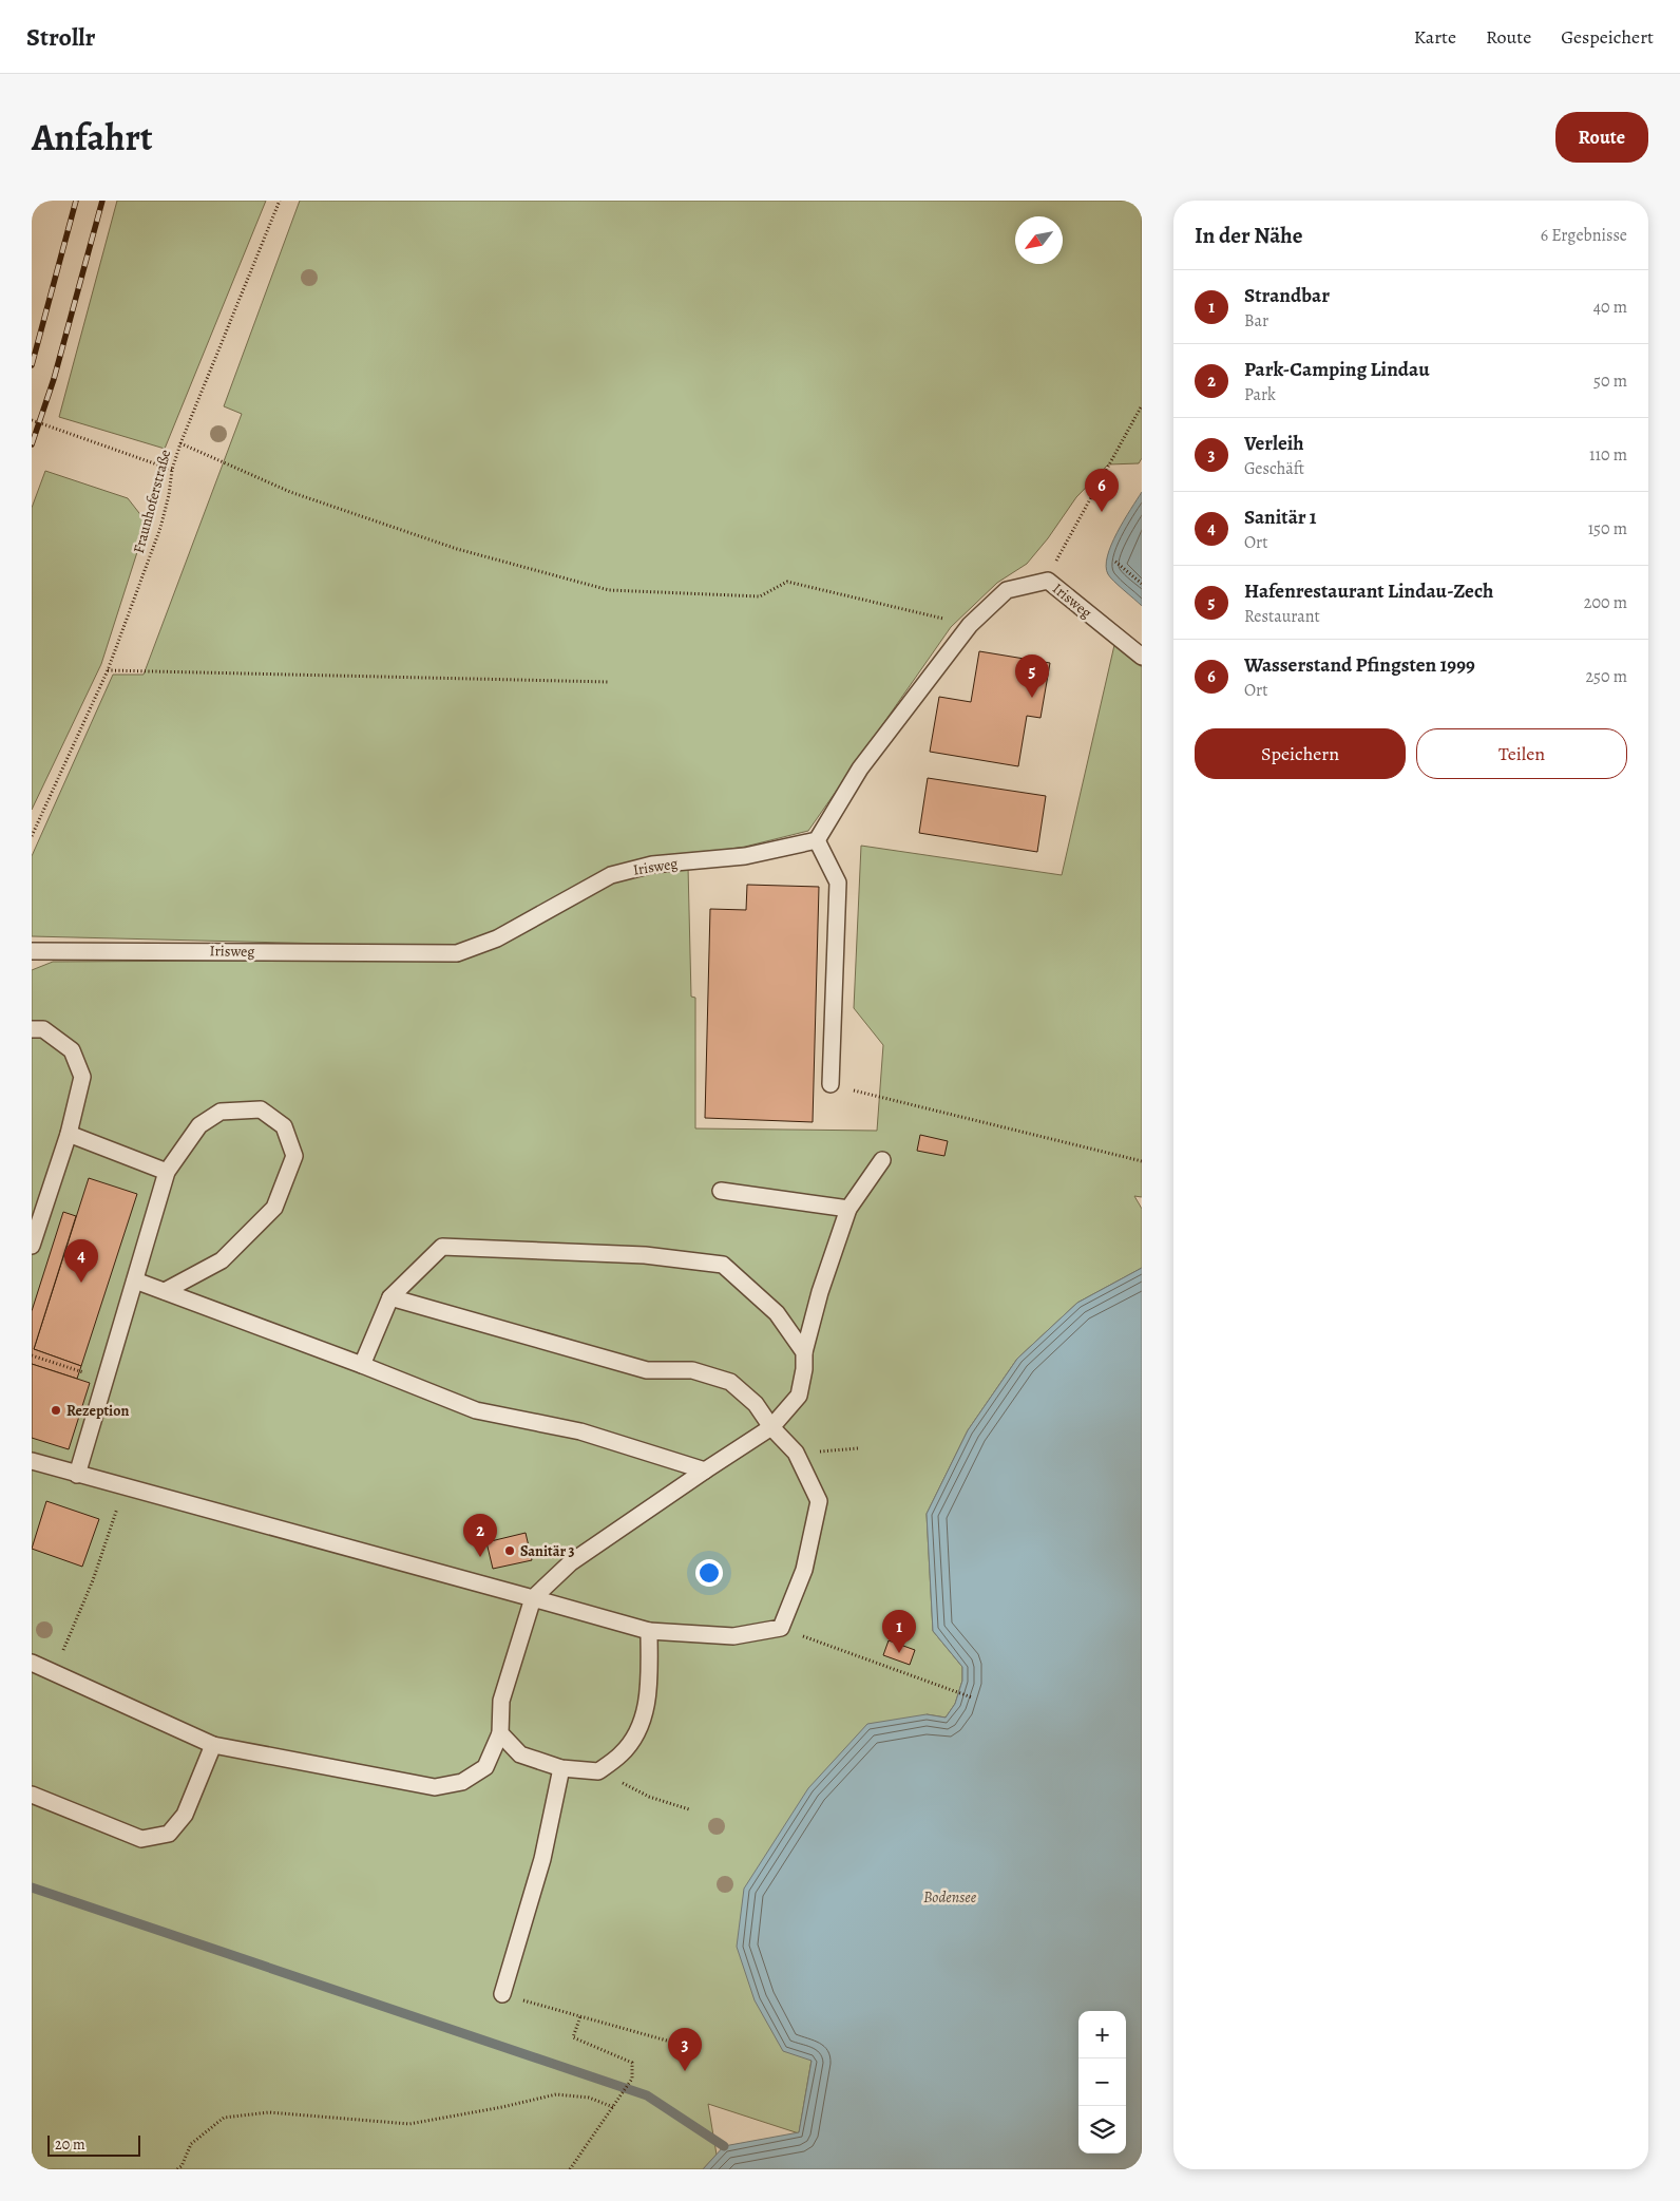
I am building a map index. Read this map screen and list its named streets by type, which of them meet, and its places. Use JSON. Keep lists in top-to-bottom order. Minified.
{"streets":{"lane":["Irisweg"],"path":["Fraunhoferstraße"]},"water":["Bodensee"],"places":["Rezeption","Sanitär 3"],"scale_bar":"20 m","north":"bottom left","page":{"header":"Strollr","nav":["Karte","Route","Gespeichert"],"title":"Anfahrt","buttons":["Route",["Speichern","Teilen"]],"heading":["In der Nähe","6 Ergebnisse"],"list":[{"mark":"1","name":"Strandbar","note":"Bar","value":"40 m"},{"mark":"2","name":"Park-Camping Lindau","note":"Park","value":"50 m"},{"mark":"3","name":"Verleih","note":"Geschäft","value":"110 m"},{"mark":"4","name":"Sanitär 1","note":"Ort","value":"150 m"},{"mark":"5","name":"Hafenrestaurant Lindau-Zech","note":"Restaurant","value":"200 m"},{"mark":"6","name":"Wasserstand Pfingsten 1999","note":"Ort","value":"250 m"}],"pins":["6","5","4","2","1","3"],"map_buttons":["+","−"],"scale":"20 m"}}
